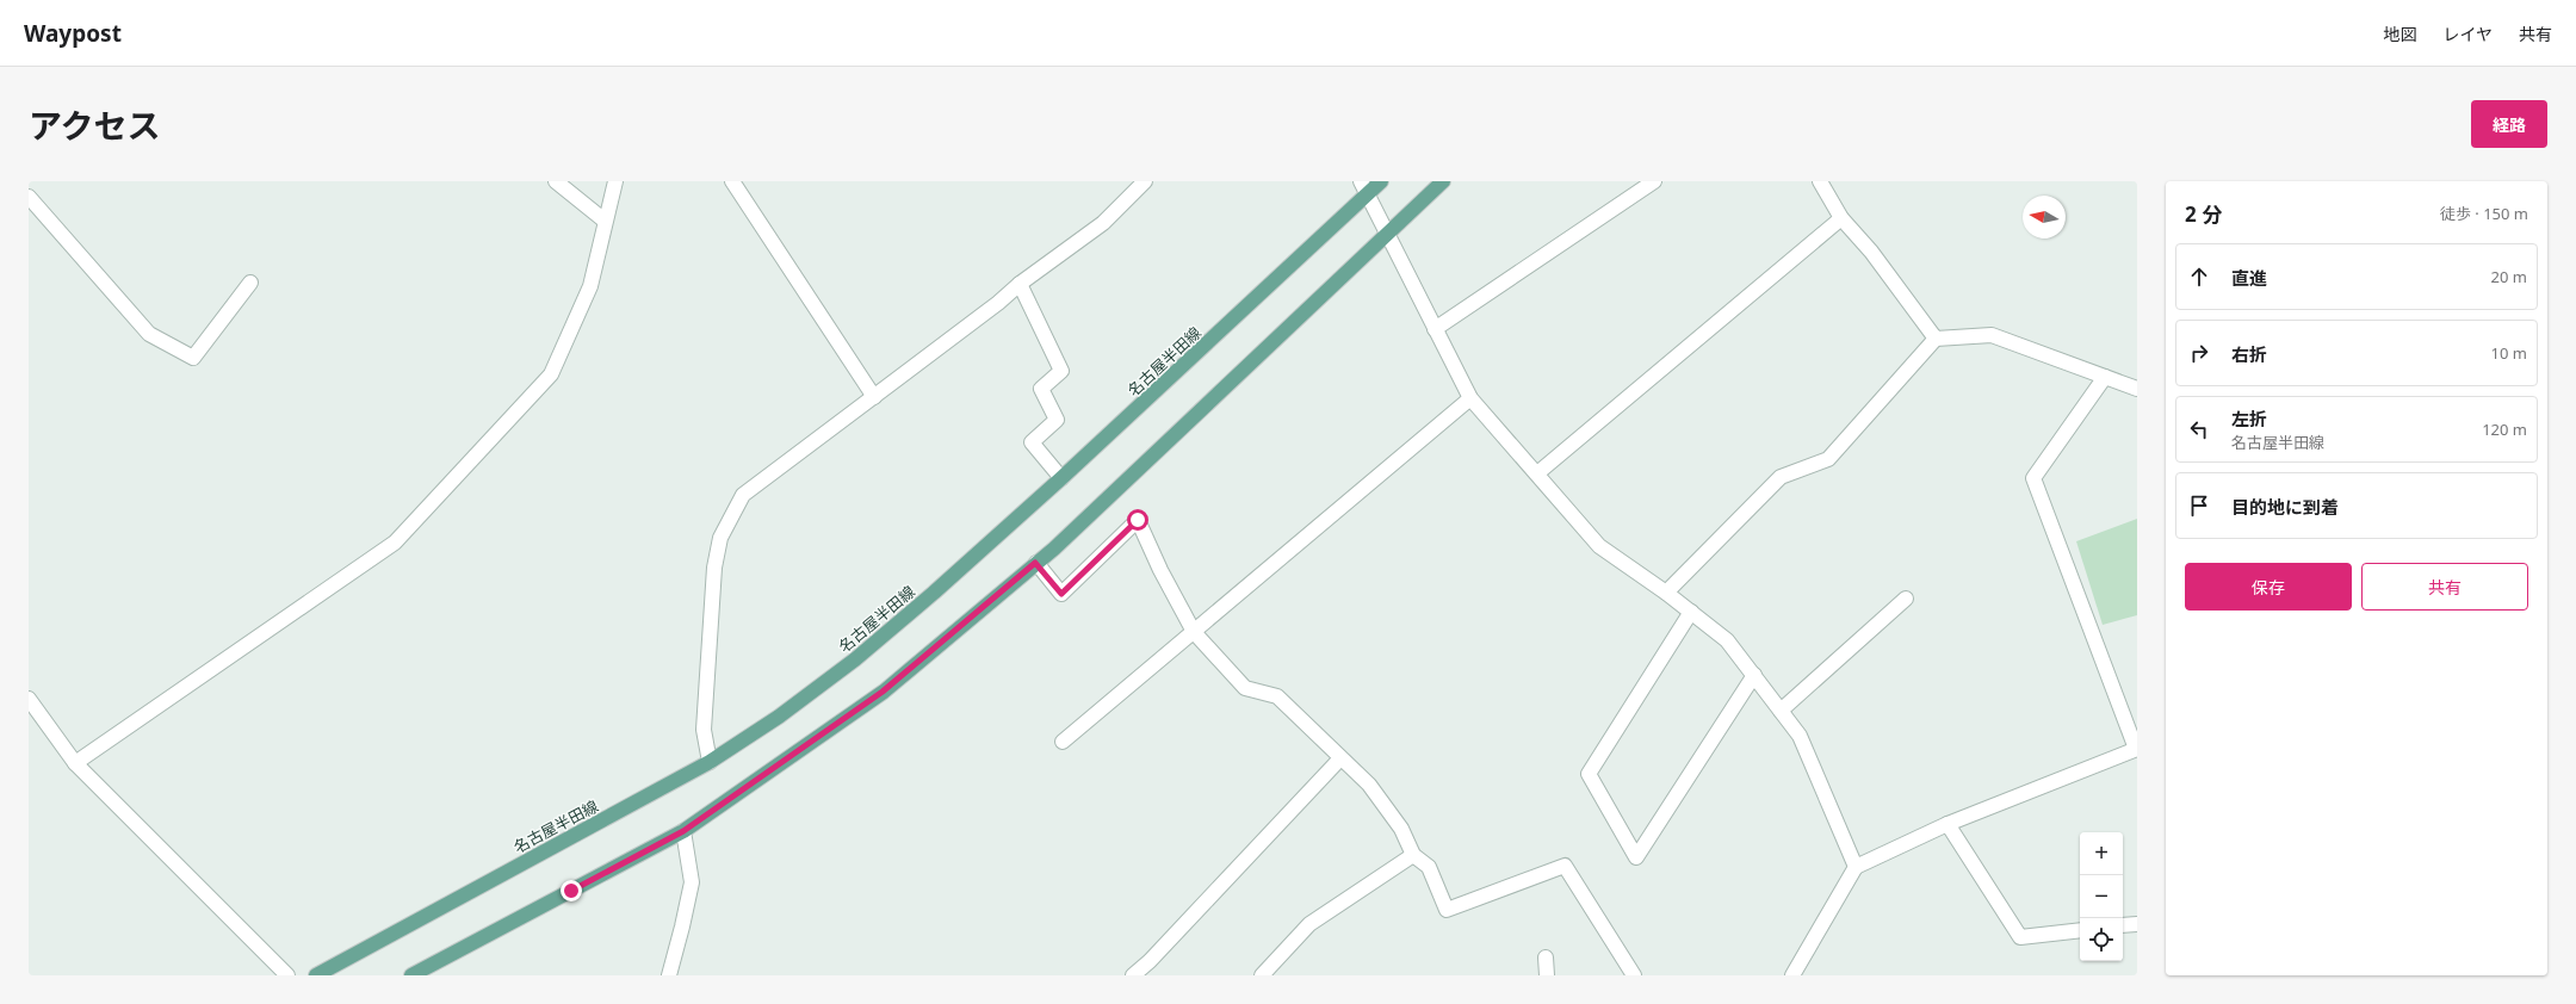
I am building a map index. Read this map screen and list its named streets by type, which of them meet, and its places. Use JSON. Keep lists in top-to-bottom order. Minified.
{"streets":{"main road":["名古屋半田線"]},"north":"left","page":{"header":"Waypost","nav":["地図","レイヤ","共有"],"title":"アクセス","buttons":["経路",["保存","共有"]],"heading":["2 分","徒歩 · 150 m"],"list":[["直進","20 m"],["右折","10 m"],["左折","名古屋半田線","120 m"],"目的地に到着"],"map_buttons":["+","−"]}}
